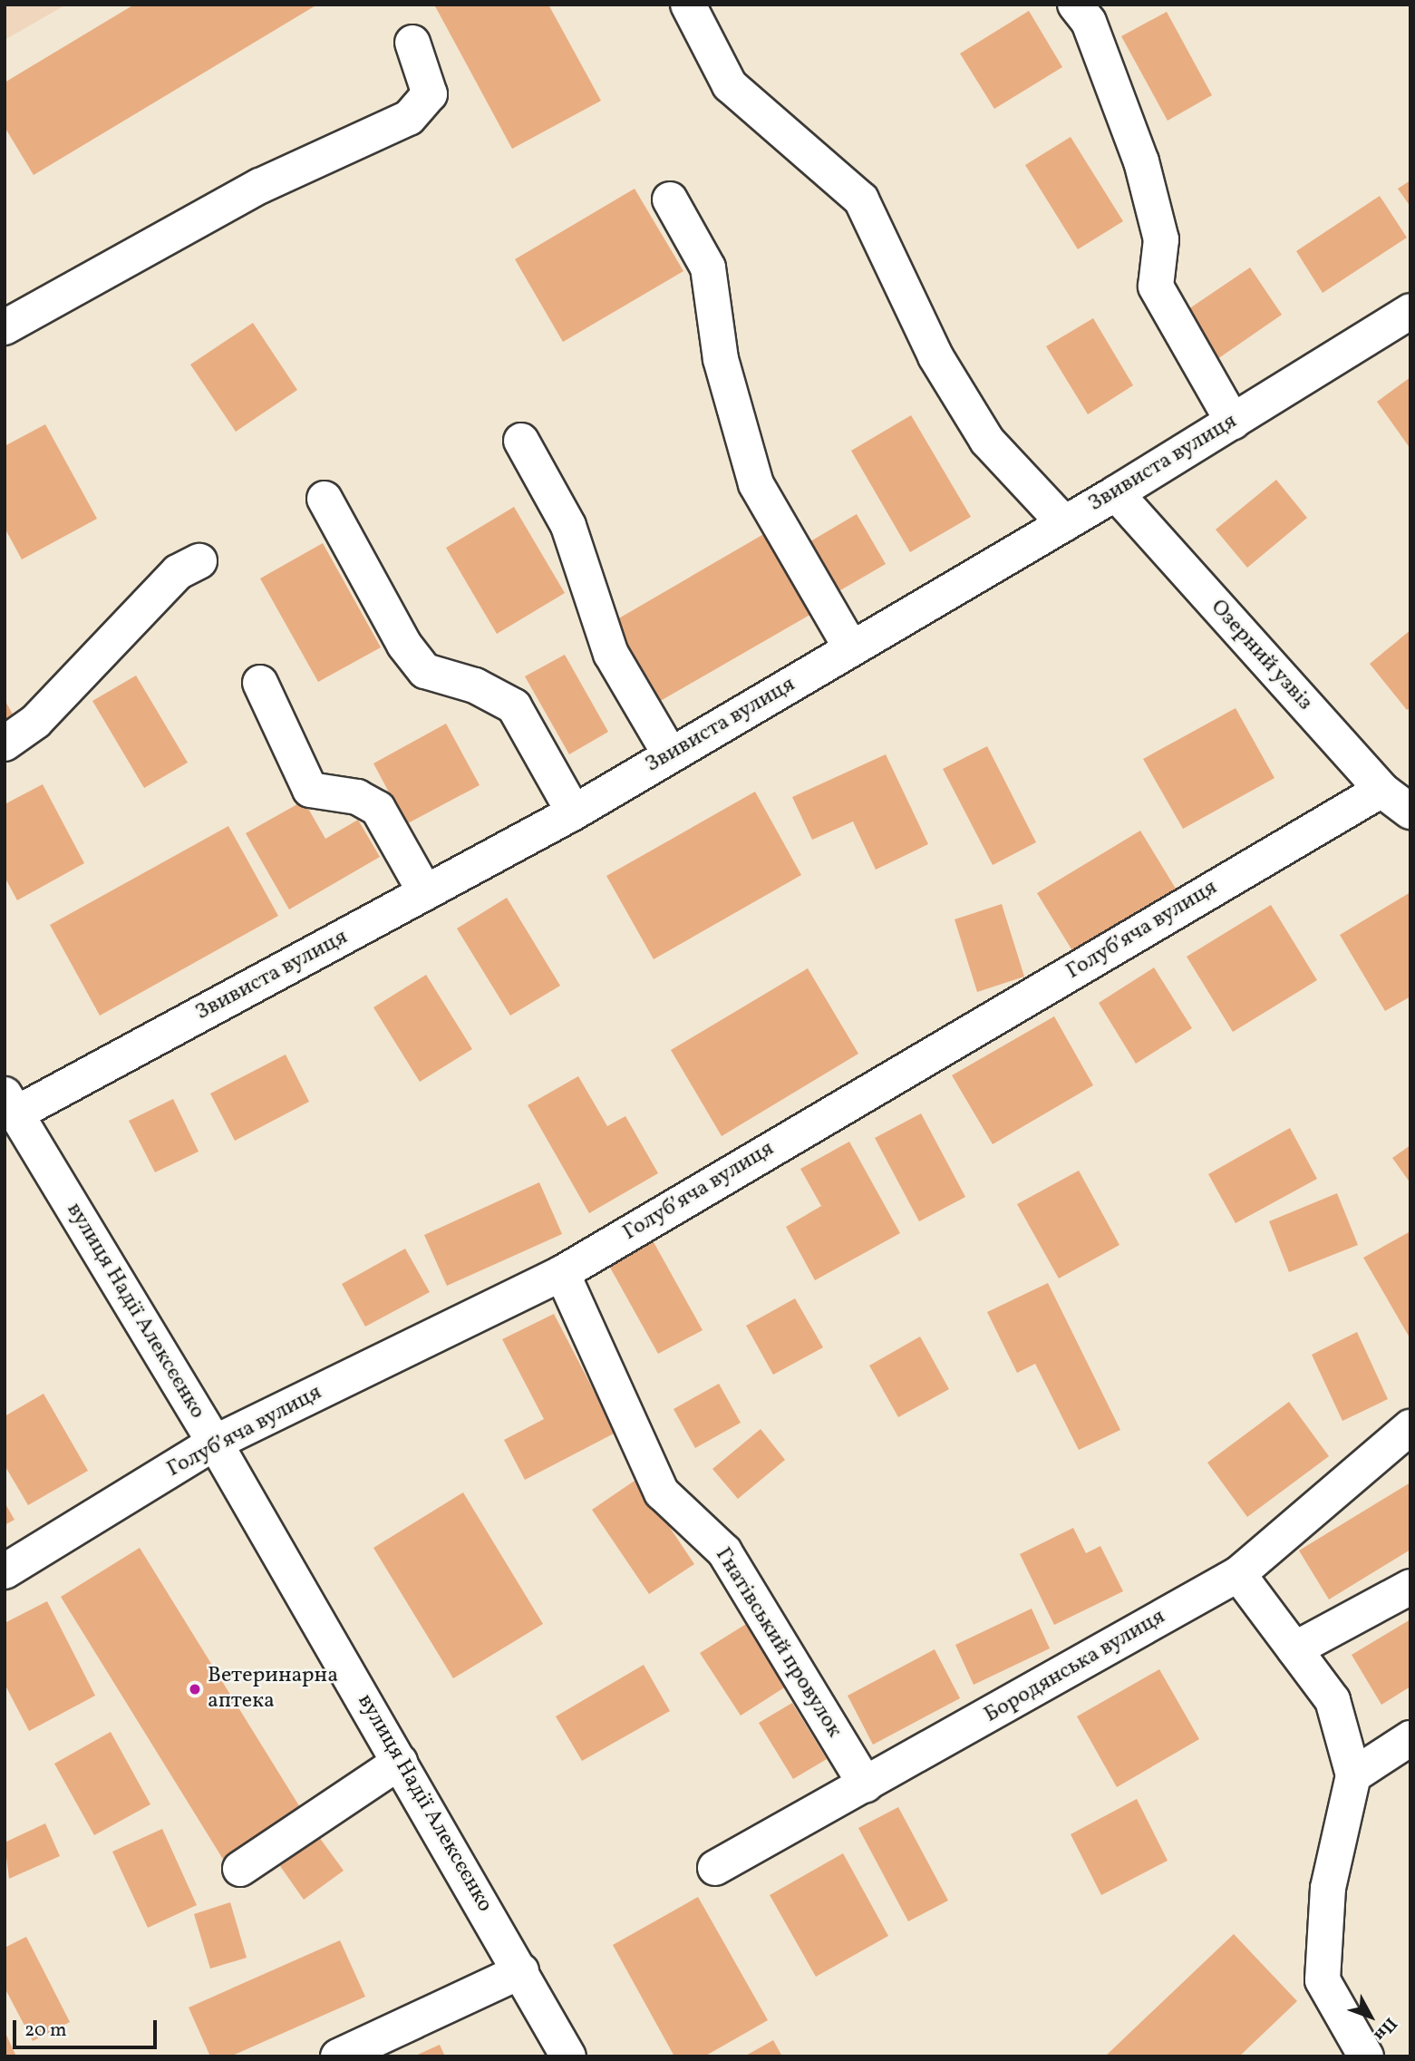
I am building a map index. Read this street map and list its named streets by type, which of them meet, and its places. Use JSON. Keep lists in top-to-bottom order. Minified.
{"streets":{"street":["Звивиста вулиця","Озерний узвіз","Голубʼяча вулиця","вулиця Надії Алексєєнко","Гнатівський провулок","Бородянська вулиця"]},"crossings":[["Звивиста вулиця","Озерний узвіз"],["Звивиста вулиця","вулиця Надії Алексєєнко"],["Озерний узвіз","Голубʼяча вулиця"],["Голубʼяча вулиця","вулиця Надії Алексєєнко"],["Голубʼяча вулиця","Гнатівський провулок"],["Гнатівський провулок","Бородянська вулиця"]],"places":["Ветеринарна аптека"],"scale_bar":"20 m","north":"bottom right"}
